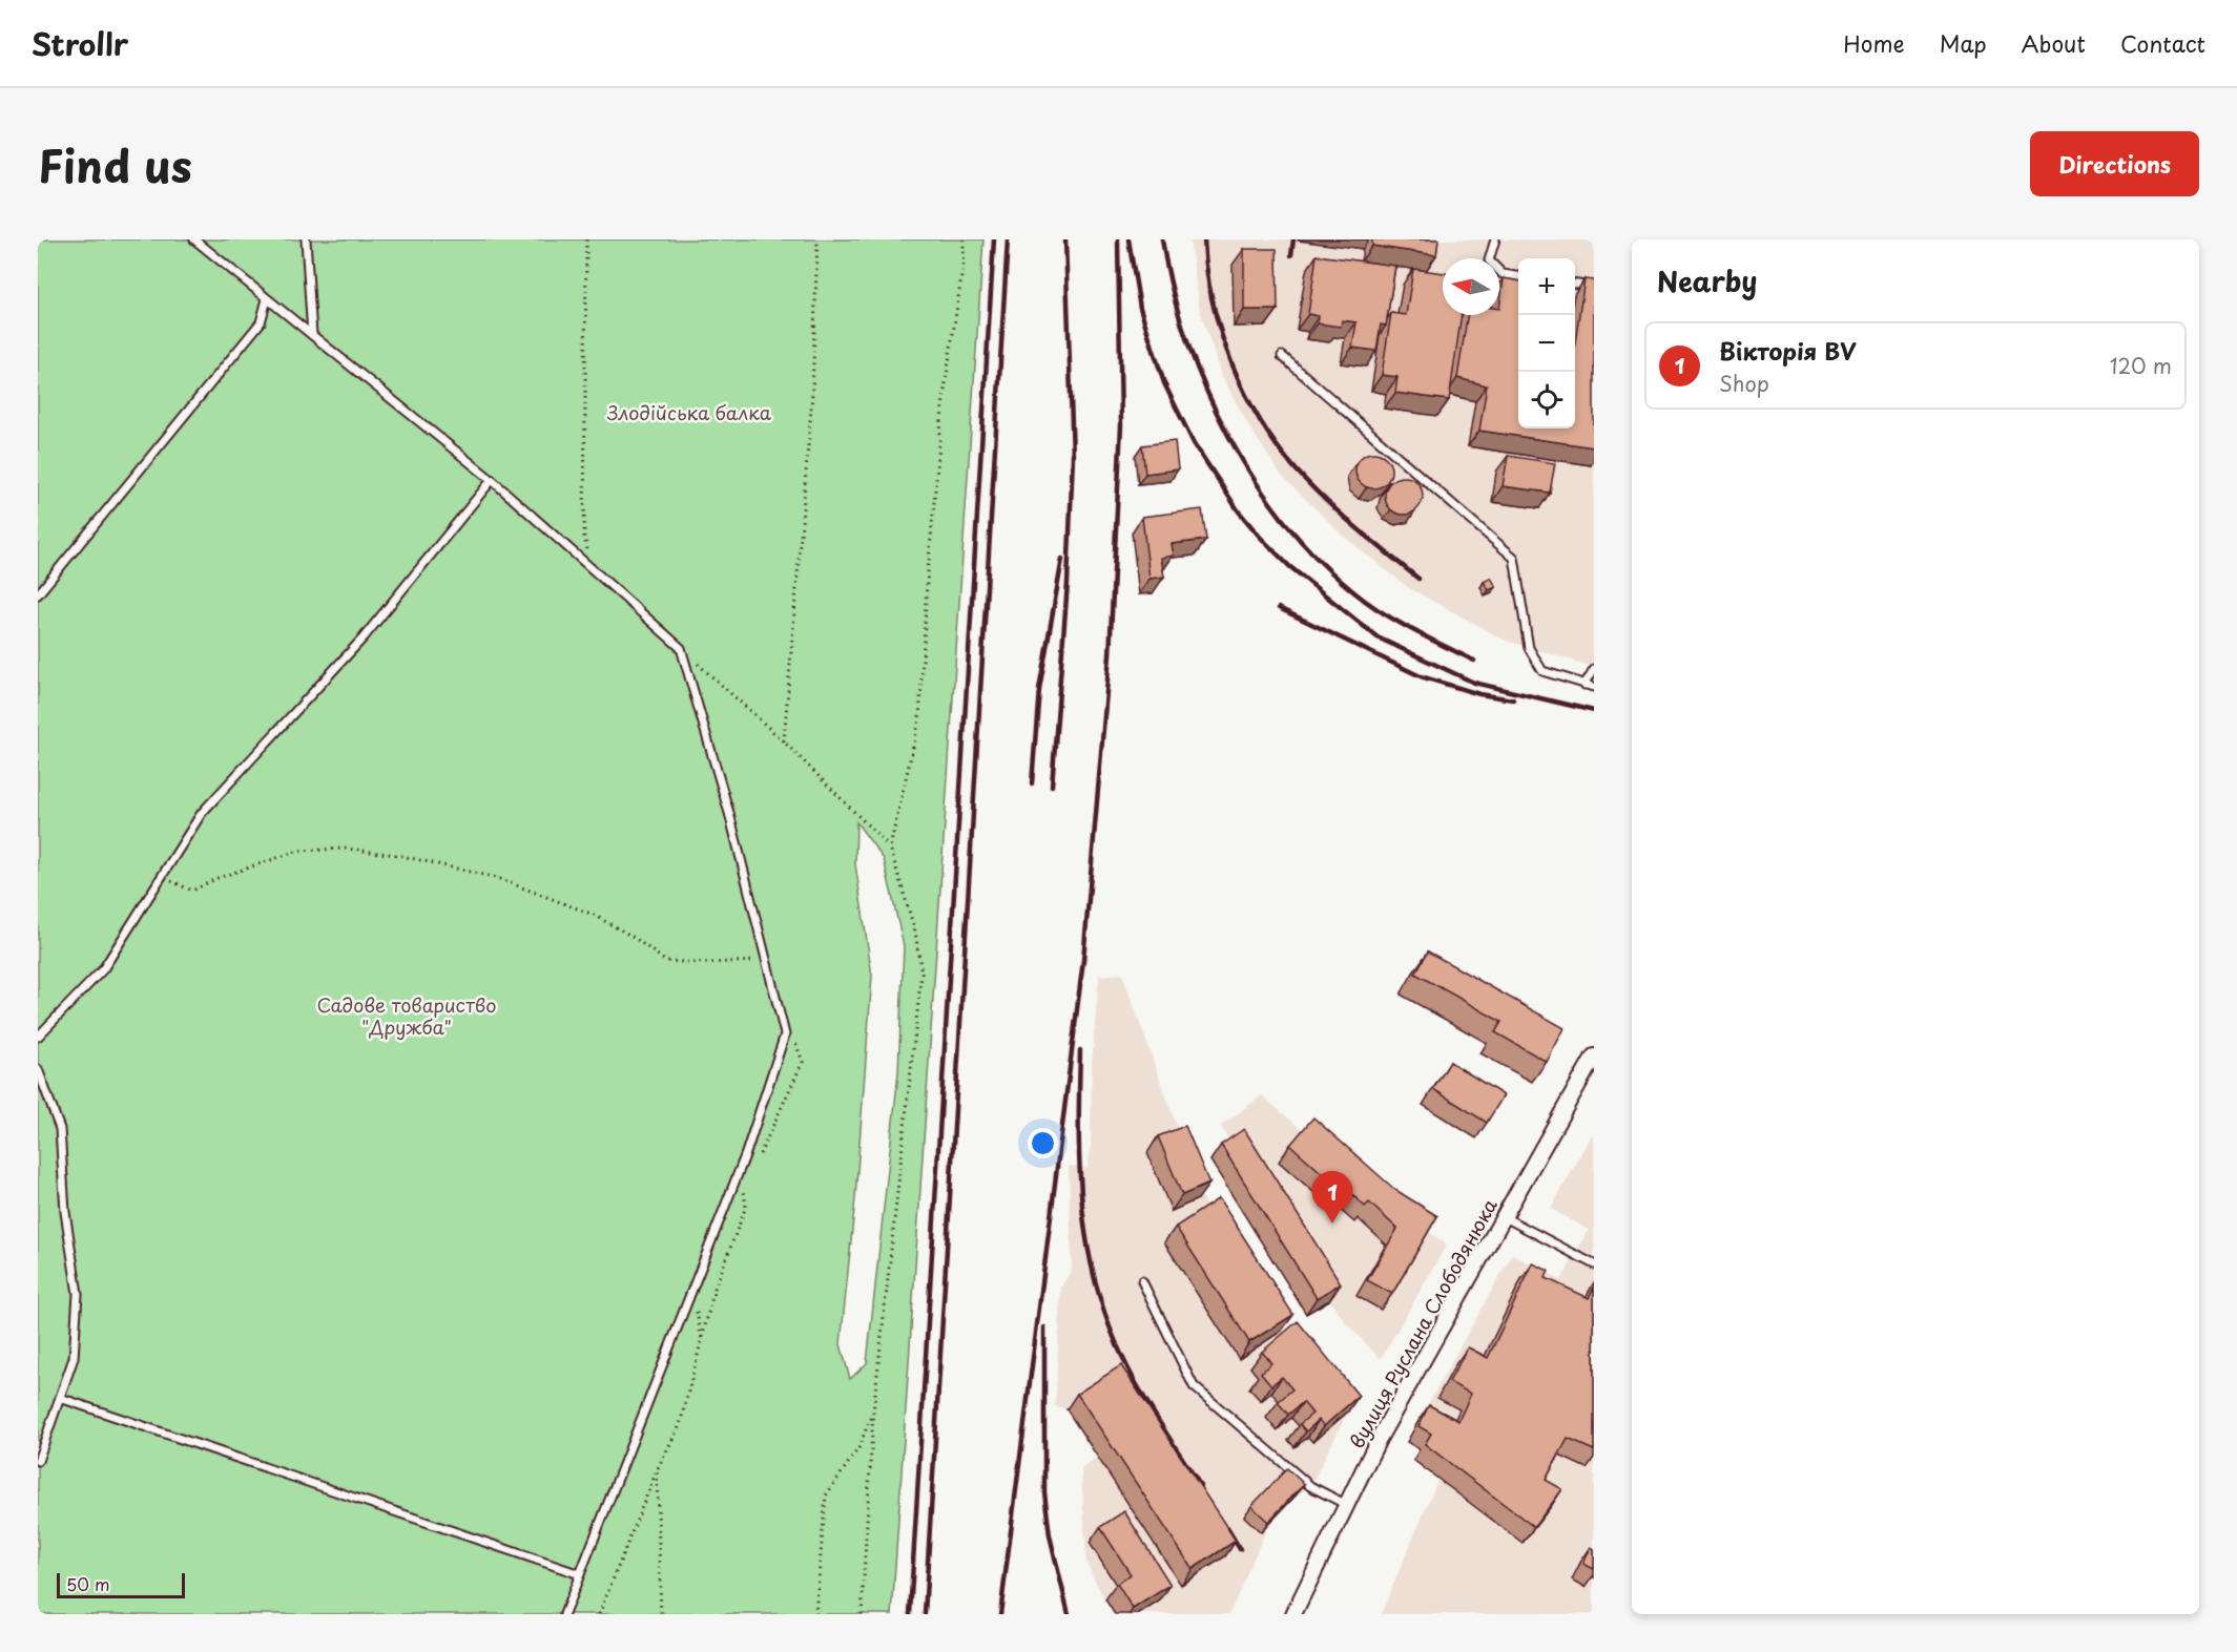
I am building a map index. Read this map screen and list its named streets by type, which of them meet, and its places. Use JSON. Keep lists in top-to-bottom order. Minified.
{"streets":{"street":["вулиця Руслана Слободянюка"]},"parks":["Злодійська балка","Садове товариство \"Дружба\""],"scale_bar":"50 m","north":"left","page":{"header":"Strollr","nav":["Home","Map","About","Contact"],"title":"Find us","buttons":"Directions","heading":"Nearby","map_buttons":["+","−"],"list":[{"mark":"1","name":"Вікторія BV","note":"Shop","value":"120 m"}],"pins":"1","scale":"50 m"}}
